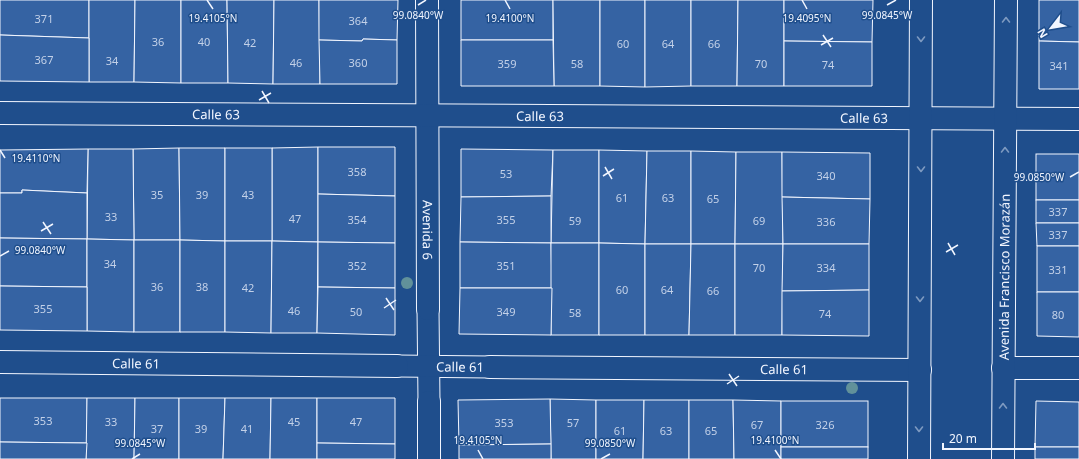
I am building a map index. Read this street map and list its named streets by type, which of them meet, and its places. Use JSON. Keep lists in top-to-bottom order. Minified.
{"streets":{"street":["Calle 63","Avenida 6","Avenida Francisco Morazán","Calle 61"]},"crossings":[["Calle 63","Avenida 6"],["Calle 63","Avenida Francisco Morazán"],["Avenida 6","Calle 61"]],"house_numbers":["371","364","36","40","42","60","64","66","367","34","46","360","359","58","70","74","341","358","53","340","35","39","43","61","63","65","337","33","47","354","355","59","69","336","337","34","352","351","70","334","331","36","38","42","60","64","66","355","46","50","349","58","74","80","353","33","45","47","353","57","67","326","37","39","41","61","63","65"],"scale_bar":"20 m","north":"bottom left","coordinates":["99.0845°W","99.0840°W","19.4105°N","19.4100°N","19.4095°N","19.4110°N","99.0850°W"]}
